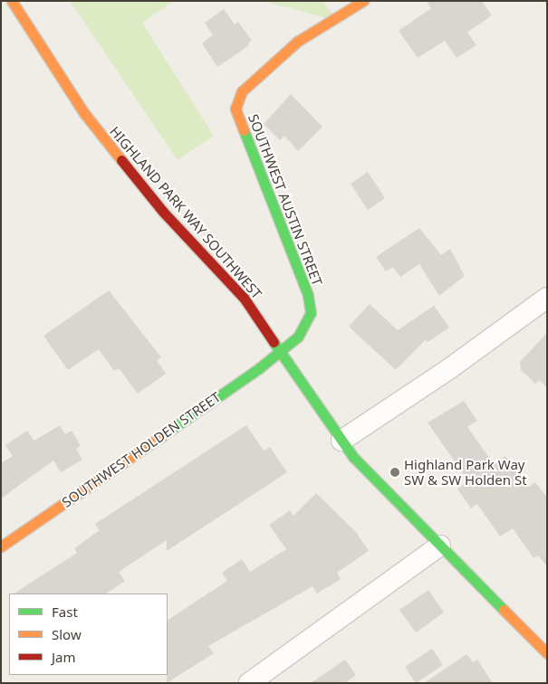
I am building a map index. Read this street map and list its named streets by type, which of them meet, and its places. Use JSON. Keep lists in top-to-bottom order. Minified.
{"streets":{"street":["SOUTHWEST AUSTIN STREET","HIGHLAND PARK WAY SOUTHWEST","SOUTHWEST HOLDEN STREET"]},"crossings":[["SOUTHWEST AUSTIN STREET","HIGHLAND PARK WAY SOUTHWEST"],["SOUTHWEST AUSTIN STREET","SOUTHWEST HOLDEN STREET"],["HIGHLAND PARK WAY SOUTHWEST","SOUTHWEST HOLDEN STREET"]],"places":["Highland Park Way SW & SW Holden St"],"legend":["Fast","Slow","Jam"]}
